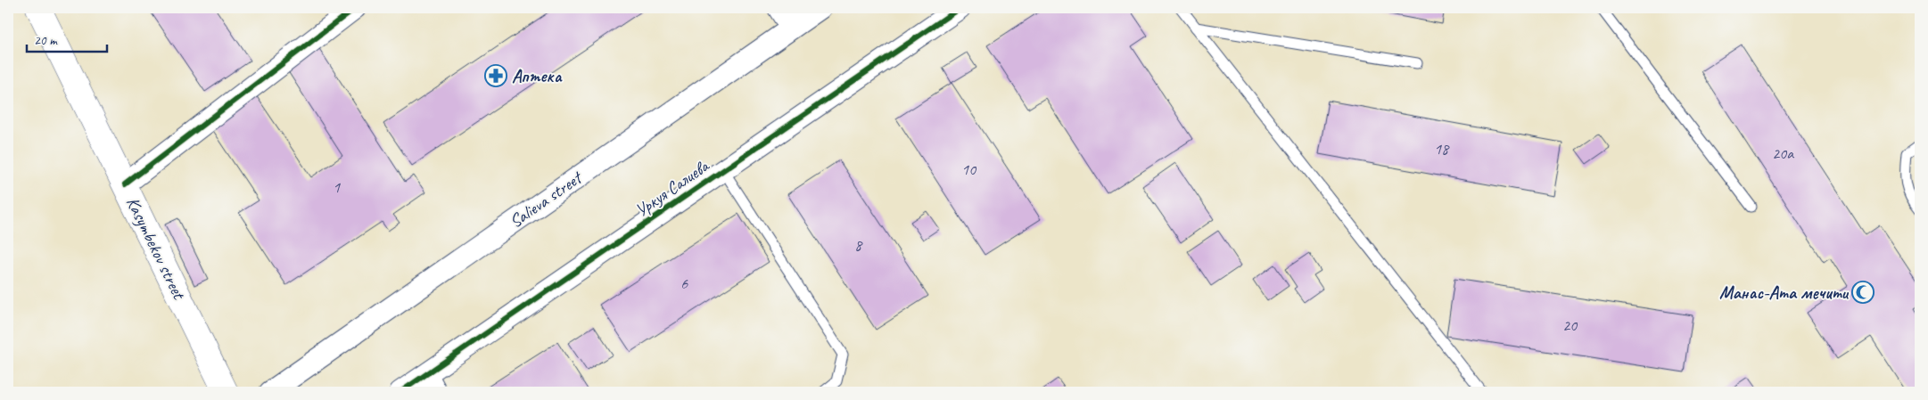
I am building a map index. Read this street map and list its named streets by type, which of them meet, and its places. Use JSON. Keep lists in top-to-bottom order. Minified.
{"streets":{"highway":["Kasymbekov street"],"street":["Уркуя Салиева","Salieva street"]},"places":{"pharmacy":["Аптека"],"mosque":["Манас-Ата мечити"]},"house_numbers":["18","20а","10","1","8","6","20"],"scale_bar":"20 m"}
